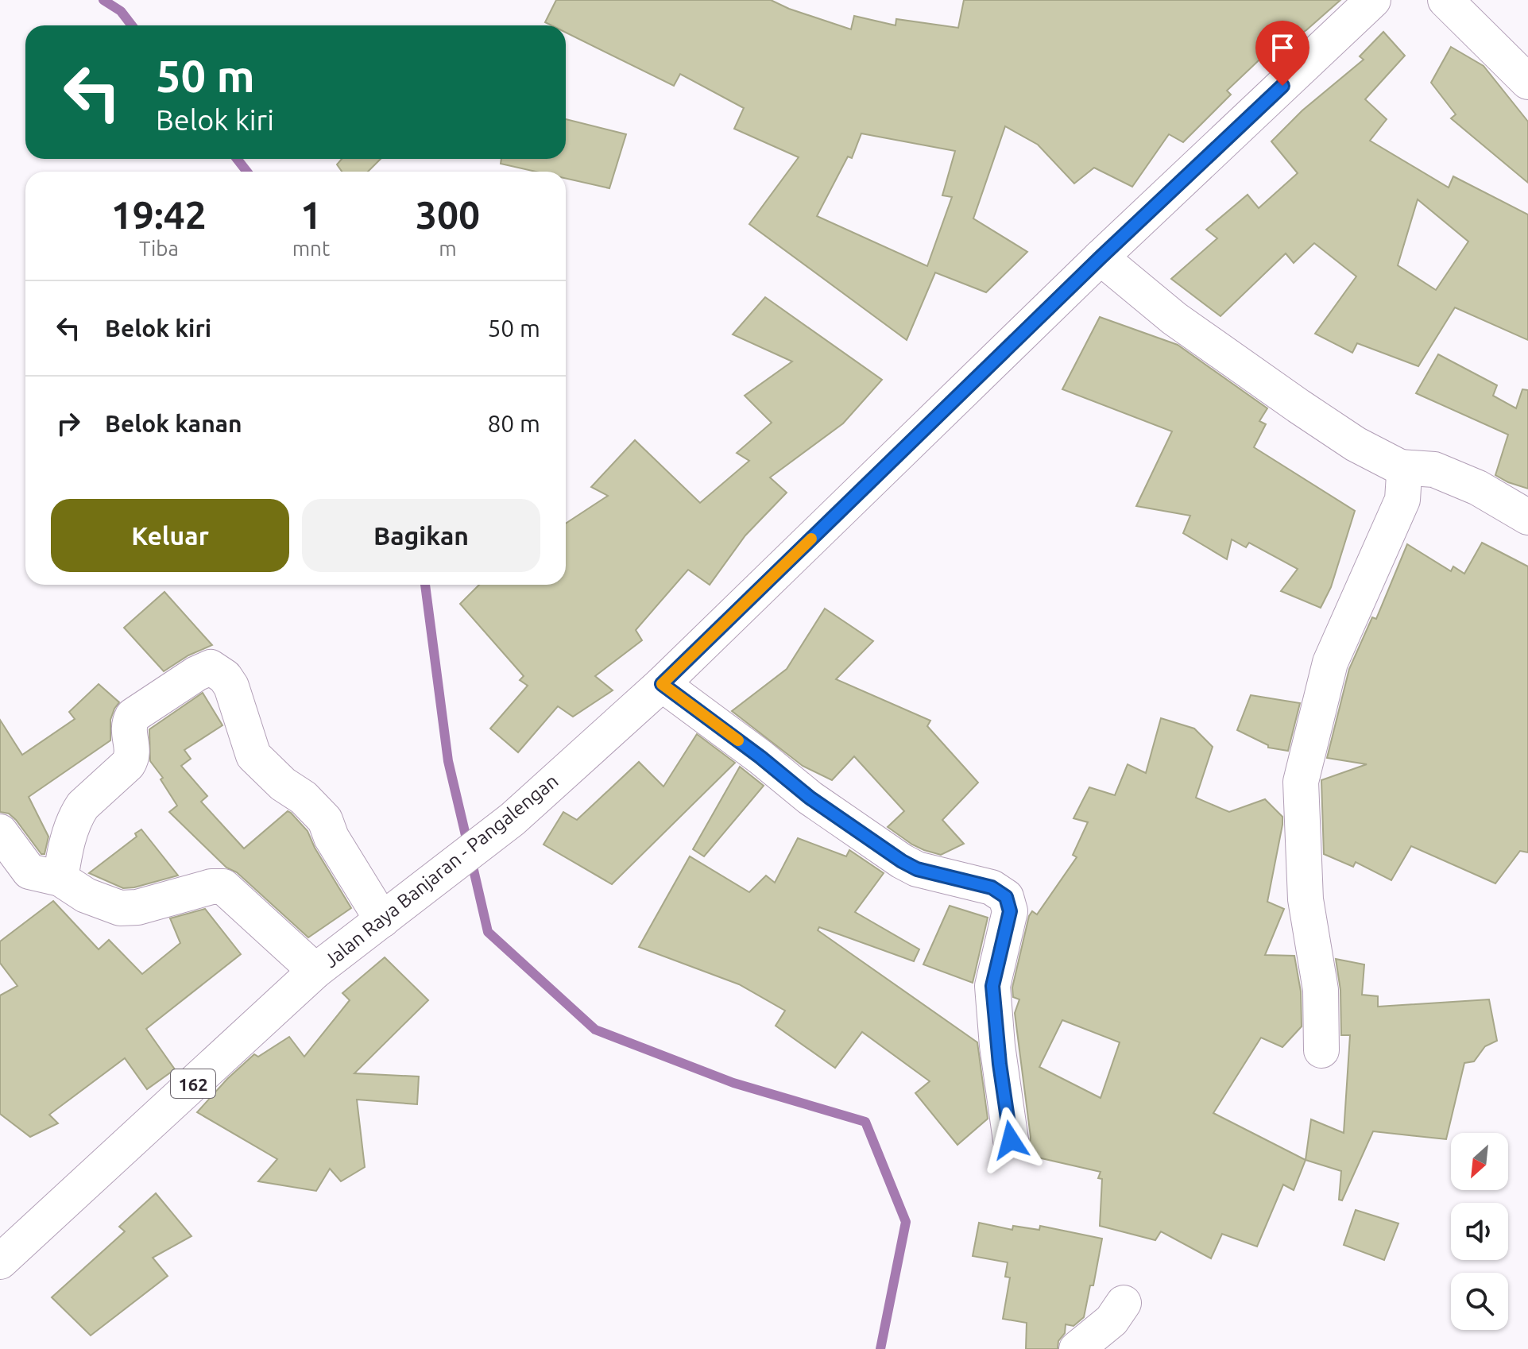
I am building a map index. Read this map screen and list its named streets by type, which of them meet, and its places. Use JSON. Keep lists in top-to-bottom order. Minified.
{"streets":{"street":["Jalan Raya Banjaran - Pangalengan","162"]},"north":"bottom left","page":{"turn":["50 m","Belok kiri"],"eta":["19:42","Tiba","1","mnt","300","m"],"list":[{"name":"Belok kiri","value":"50 m"},{"name":"Belok kanan","value":"80 m"}],"buttons":["Keluar","Bagikan"]}}
